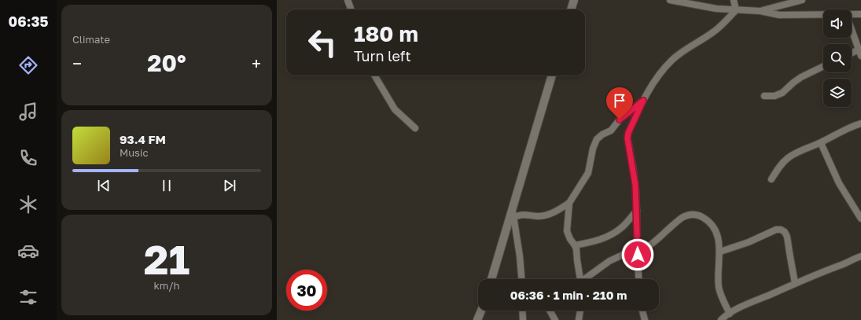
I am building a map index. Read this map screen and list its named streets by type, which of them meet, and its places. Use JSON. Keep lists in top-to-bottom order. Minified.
{"page":{"tabs":"06:35","tile":["Climate",["21","km/h"]],"turn":["180 m","Turn left"],"heat":["−","20°","+"],"song":["93.4 FM","Music"],"limit":"30","trip":"06:36 · 1 min · 210 m"}}
